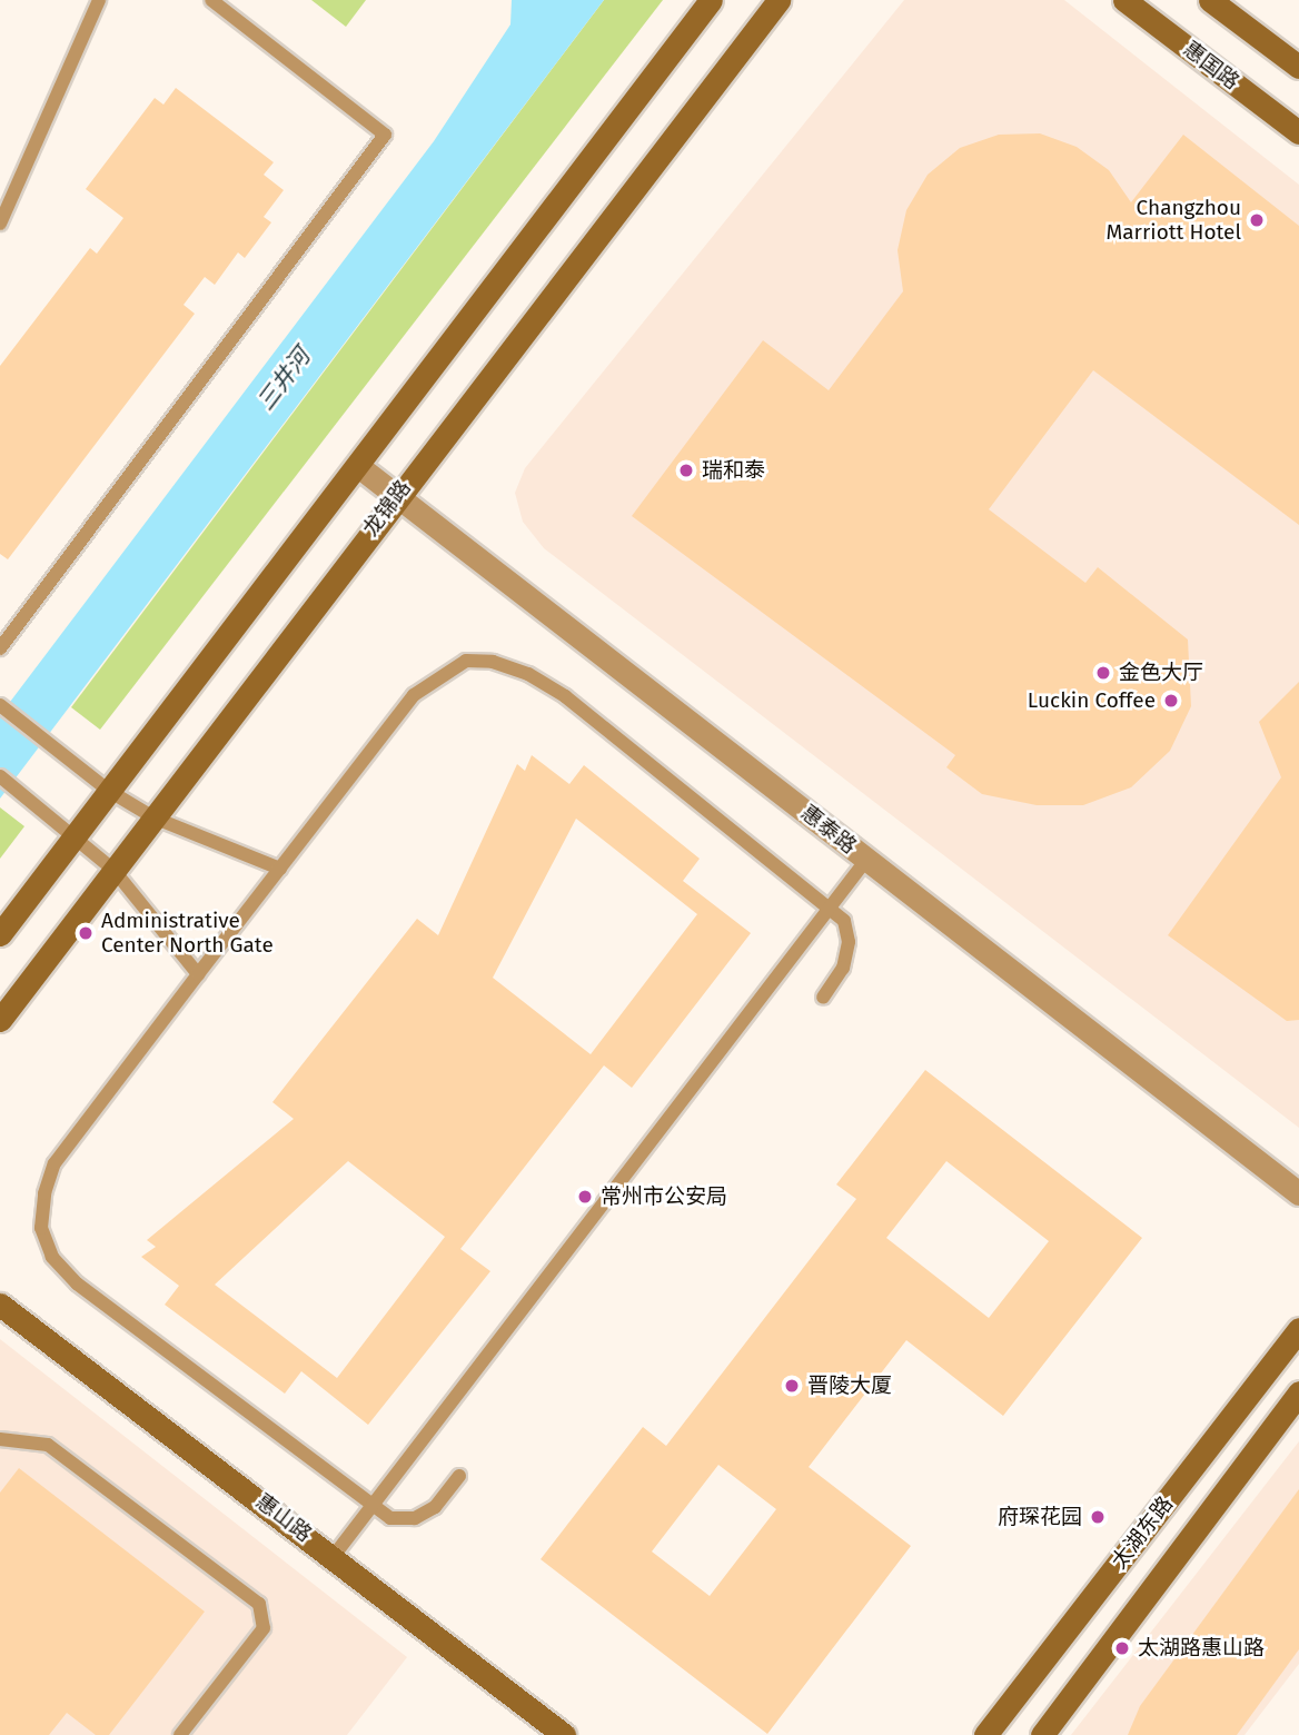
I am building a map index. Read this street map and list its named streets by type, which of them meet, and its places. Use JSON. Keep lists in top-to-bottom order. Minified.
{"streets":{"main road":["惠国路","龙锦路","惠山路","太湖东路"],"street":["惠泰路"]},"crossings":[["龙锦路","惠泰路"]],"water":["三井河"],"places":["Changzhou Marriott Hotel","瑞和泰","金色大厅","Luckin Coffee","Administrative Center North Gate","常州市公安局","晋陵大厦","府琛花园","太湖路惠山路"]}
